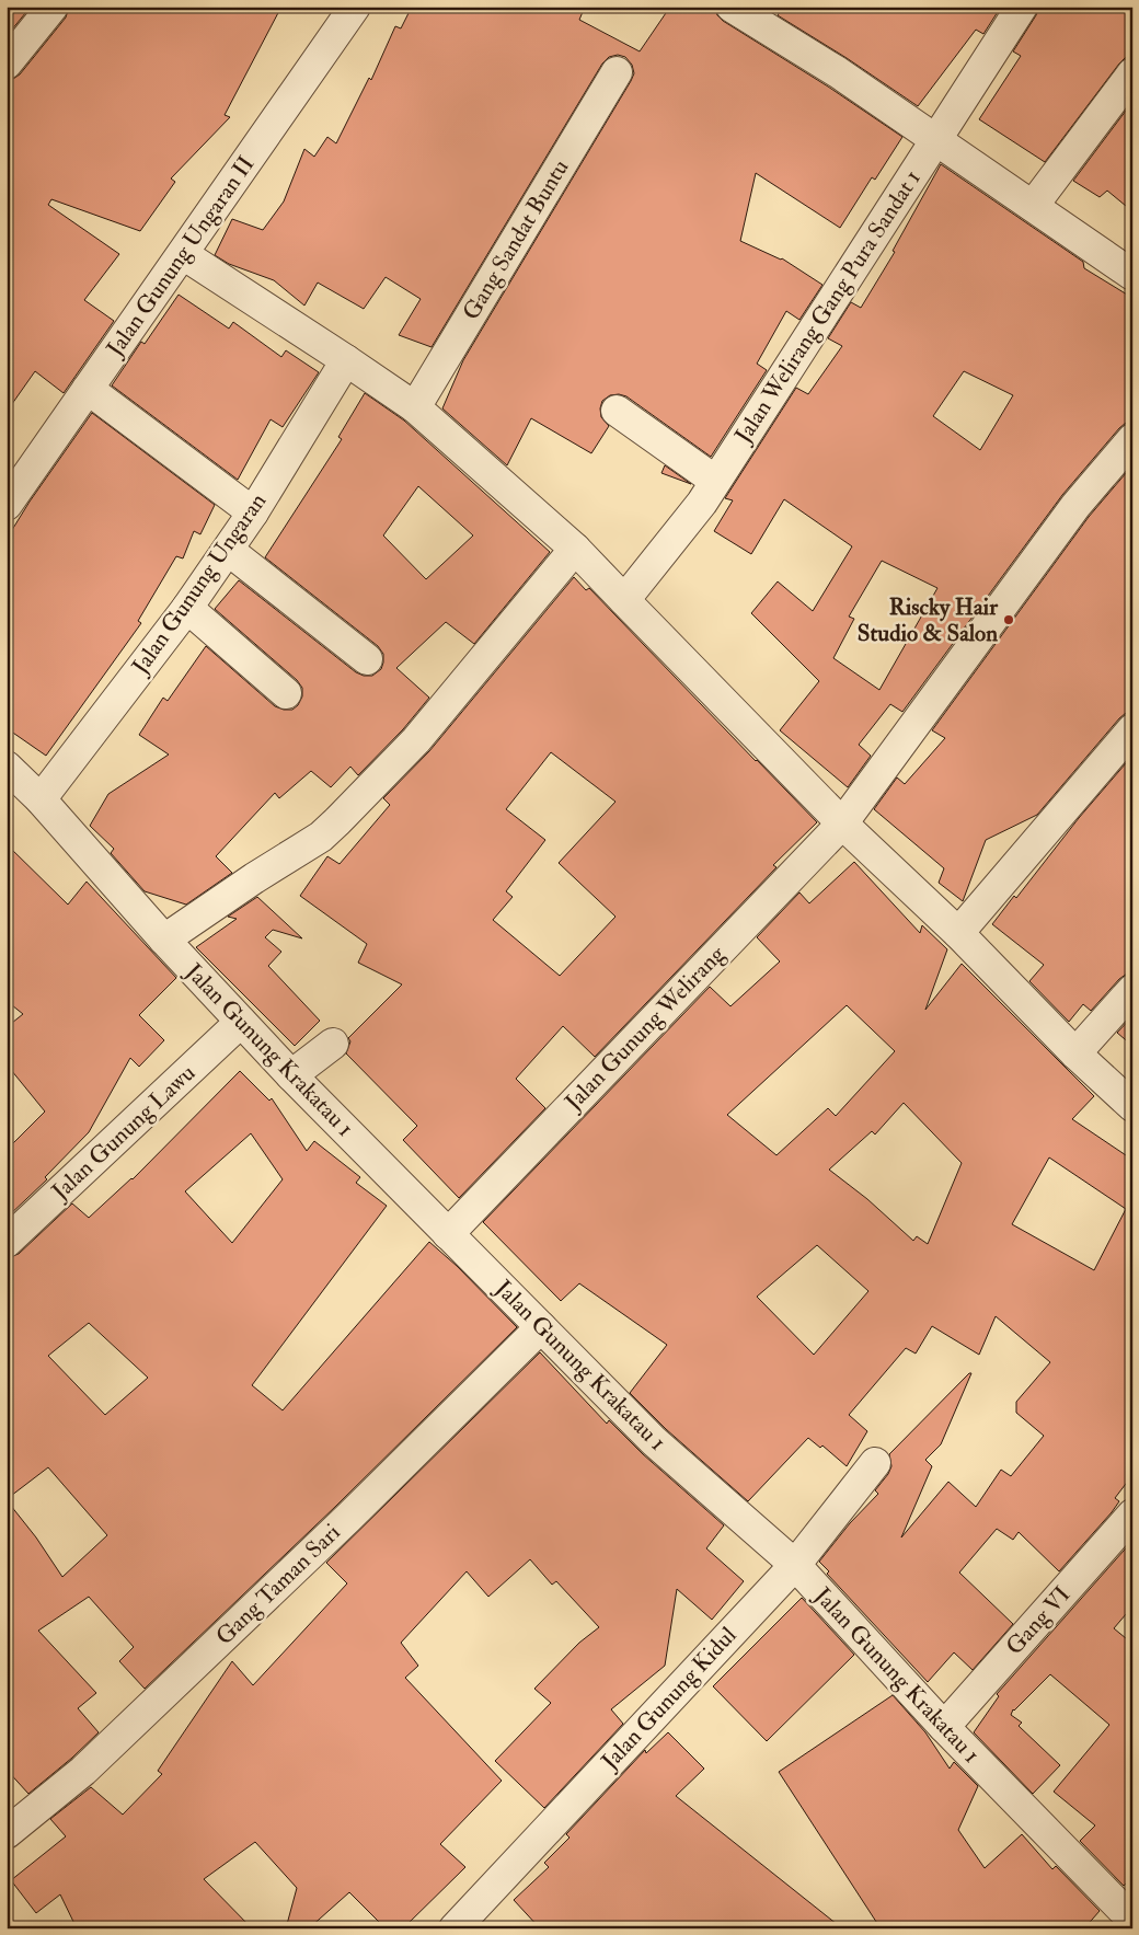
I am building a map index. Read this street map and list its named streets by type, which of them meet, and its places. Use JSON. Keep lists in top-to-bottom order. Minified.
{"streets":{"street":["Gang Sandat Buntu","Jalan Gunung Ungaran II","Jalan Welirang Gang Pura Sandat 1","Jalan Gunung Ungaran","Jalan Gunung Welirang","Jalan Gunung Krakatau 1","Jalan Gunung Lawu","Gang Taman Sari","Gang VI","Jalan Gunung Kidul"]},"crossings":[["Jalan Gunung Ungaran","Jalan Gunung Krakatau 1"],["Jalan Gunung Welirang","Jalan Gunung Krakatau 1"],["Jalan Gunung Krakatau 1","Jalan Gunung Lawu"],["Jalan Gunung Krakatau 1","Gang Taman Sari"],["Jalan Gunung Krakatau 1","Gang VI"],["Jalan Gunung Krakatau 1","Jalan Gunung Kidul"]],"places":["Riscky Hair Studio & Salon"]}
